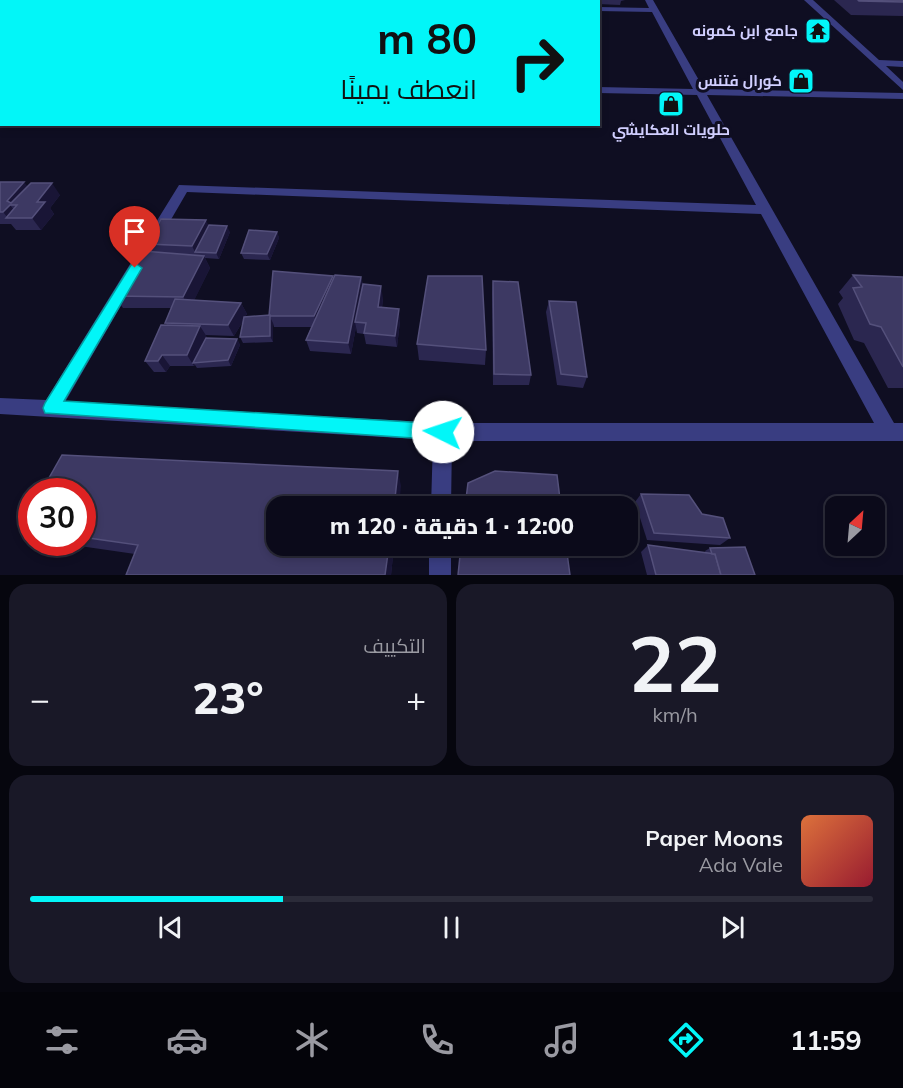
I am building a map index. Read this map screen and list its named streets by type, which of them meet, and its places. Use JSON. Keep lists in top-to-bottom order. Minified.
{"places":{"temple":["جامع ابن كمونه"],"shop":["كورال فتنس","حلويات العكايشي"]},"north":"top right","page":{"turn":["80 m","انعطف يمينًا"],"limit":"30","trip":"12:00 · 1 دقيقة · 120 m","tile":[["22","km/h"],"التكييف"],"heat":["−","23°","+"],"song":["Paper Moons","Ada Vale"],"tabs":"11:59"}}
